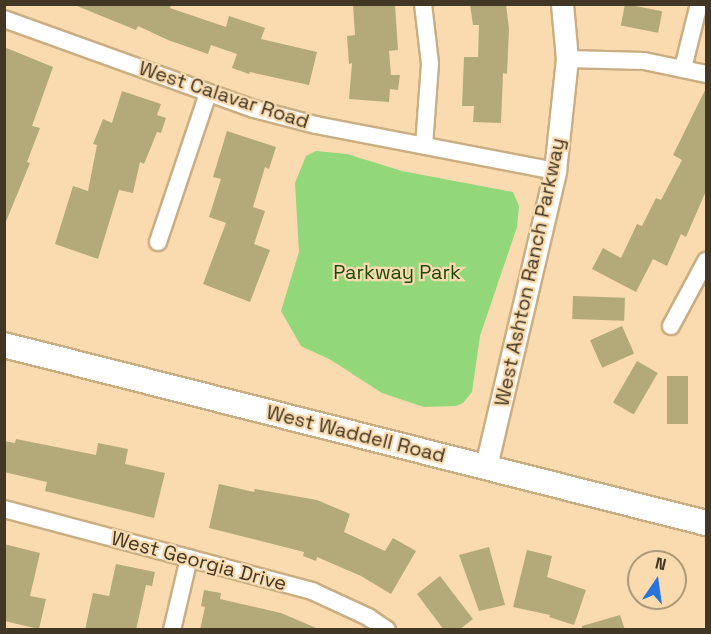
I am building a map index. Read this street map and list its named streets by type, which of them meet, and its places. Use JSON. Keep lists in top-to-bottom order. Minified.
{"streets":{"main road":["West Waddell Road"],"street":["West Calavar Road","West Ashton Ranch Parkway","West Georgia Drive"]},"crossings":[["West Calavar Road","West Ashton Ranch Parkway"],["West Ashton Ranch Parkway","West Waddell Road"]],"parks":["Parkway Park"],"north":"top"}
